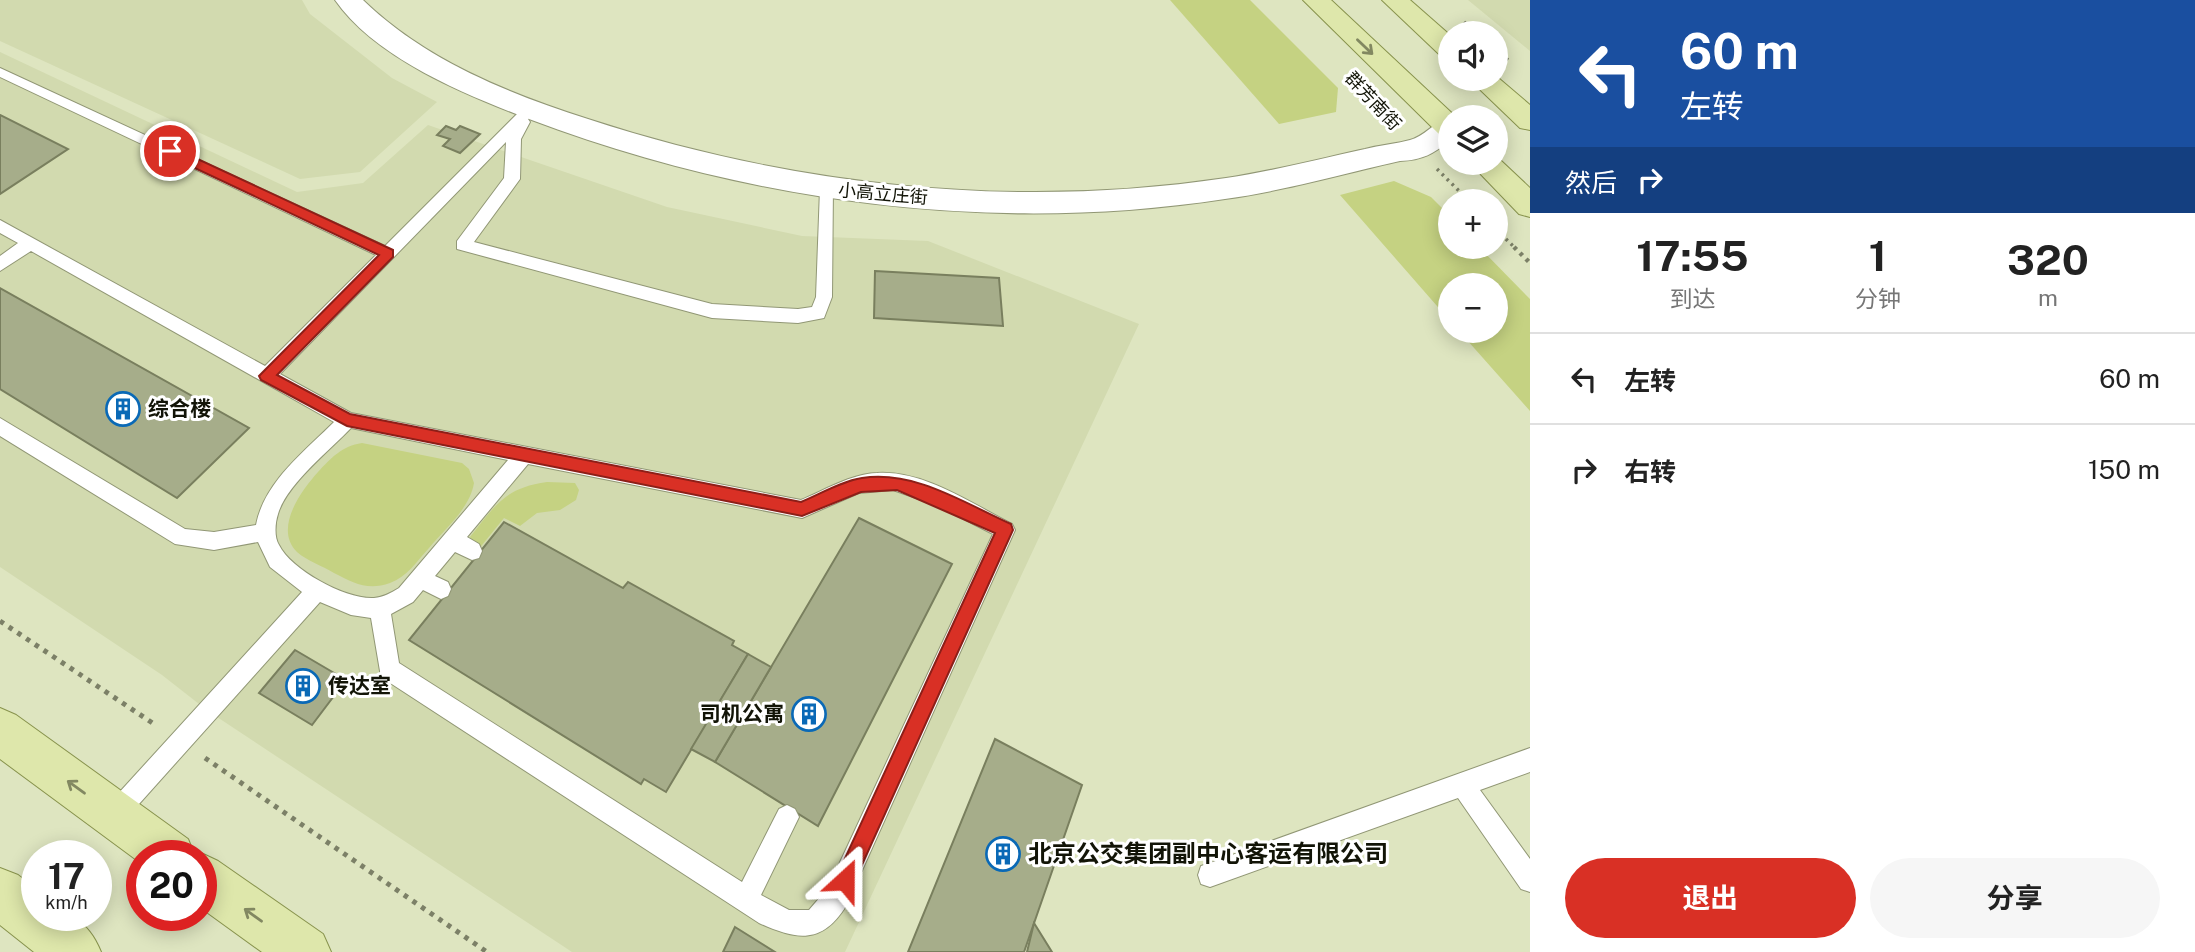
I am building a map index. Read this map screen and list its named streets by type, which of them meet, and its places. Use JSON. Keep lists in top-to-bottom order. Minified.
{"streets":{"main road":["群芳南街"],"street":["小高立庄街"]},"crossings":[["群芳南街","小高立庄街"]],"places":{"building":["综合楼","传达室","司机公寓","北京公交集团副中心客运有限公司"]},"page":{"turn":["60 m","左转"],"map_buttons":["+","−"],"then":"然后","eta":["17:55","到达","1","分钟","320","m"],"list":[{"name":"左转","value":"60 m"},{"name":"右转","value":"150 m"}],"speed":"17 km/h","limit":"20","buttons":["退出","分享"]}}
